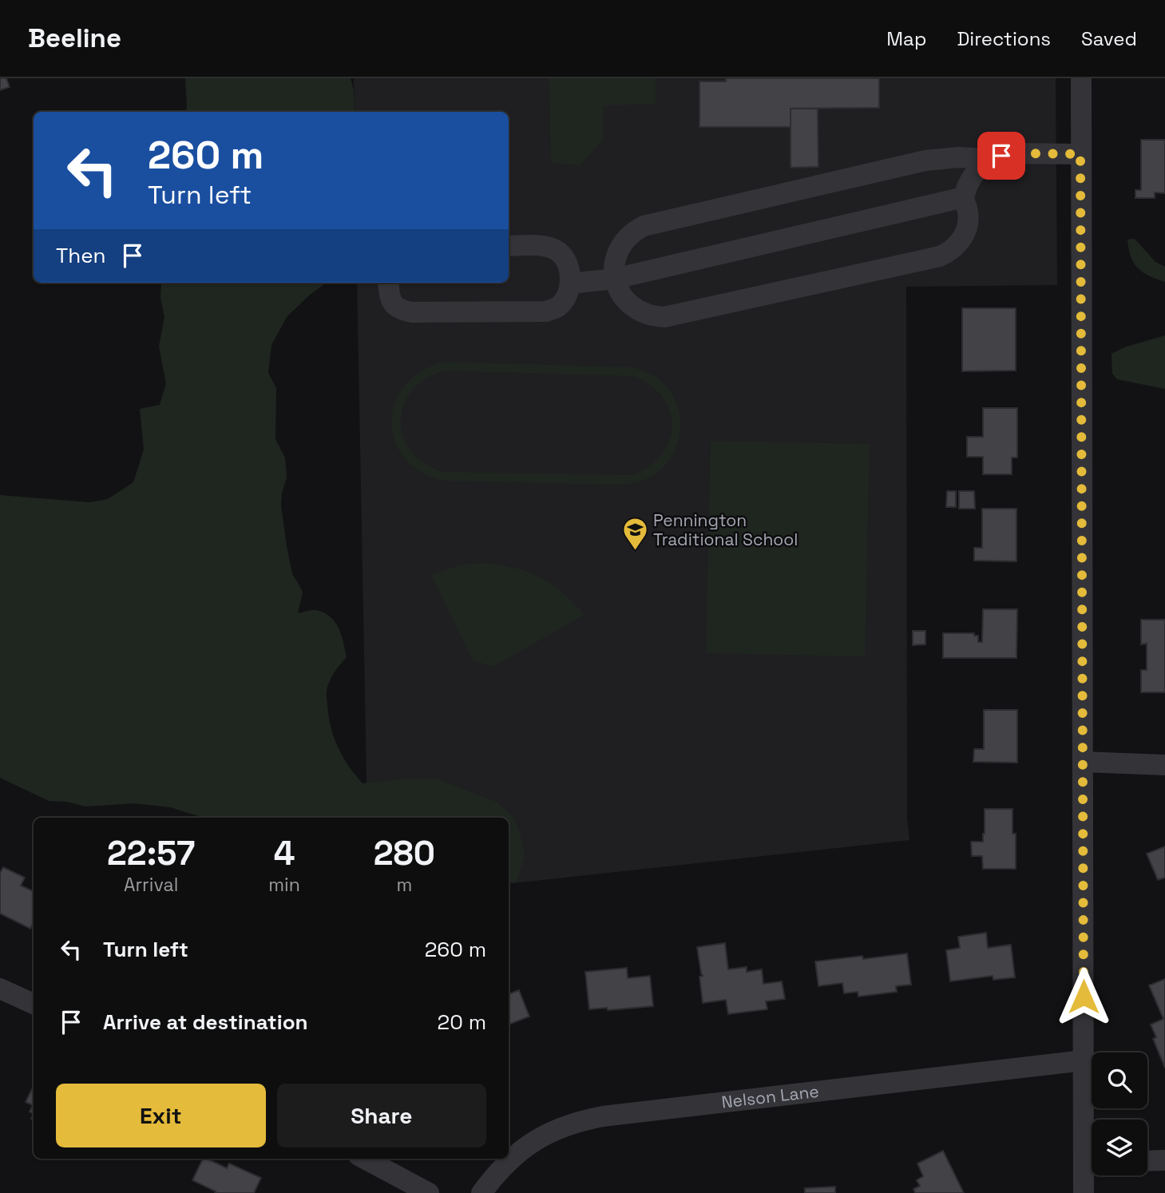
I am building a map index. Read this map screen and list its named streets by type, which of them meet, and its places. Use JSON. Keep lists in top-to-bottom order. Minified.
{"streets":{"street":["Nelson Lane"]},"places":{"school or university":["Pennington Traditional School"]},"page":{"header":"Beeline","nav":["Map","Directions","Saved"],"turn":["260 m","Turn left"],"then":"Then","eta":["22:57","Arrival","4","min","280","m"],"list":[{"name":"Turn left","value":"260 m"},{"name":"Arrive at destination","value":"20 m"}],"buttons":["Exit","Share"]}}
